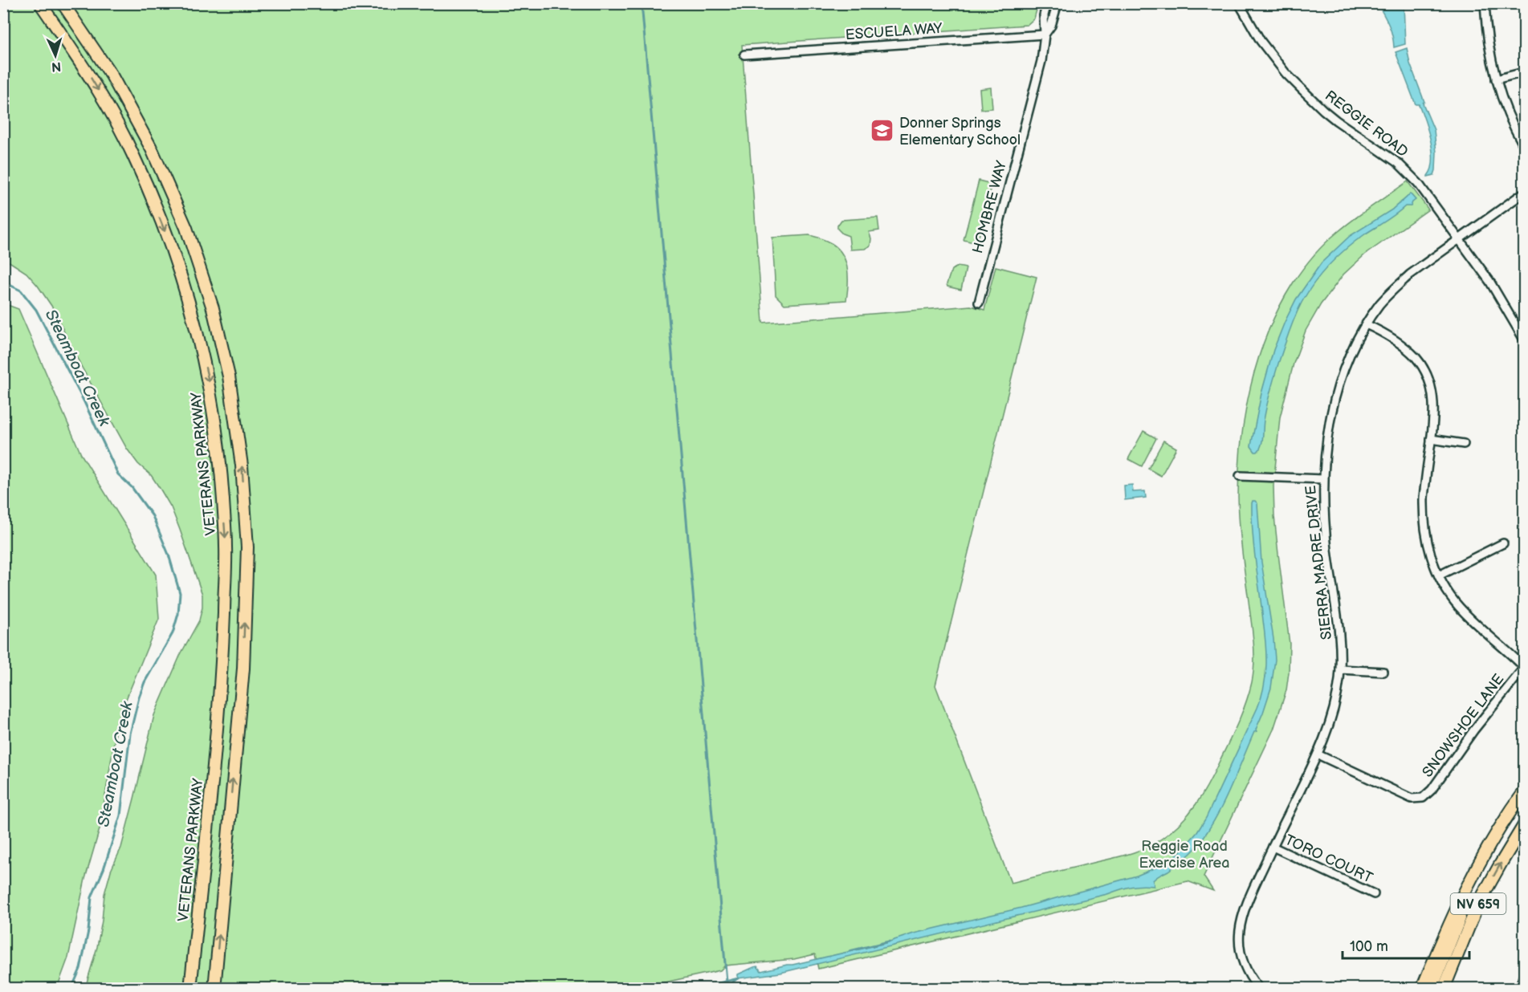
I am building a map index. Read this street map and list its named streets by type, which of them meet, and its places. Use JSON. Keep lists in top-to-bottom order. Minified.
{"streets":{"main road":["VETERANS PARKWAY","NV 659"],"street":["ESCUELA WAY","REGGIE ROAD","HOMBRE WAY","SIERRA MADRE DRIVE","SNOWSHOE LANE","TORO COURT"]},"crossings":[["ESCUELA WAY","HOMBRE WAY"],["REGGIE ROAD","SIERRA MADRE DRIVE"],["SIERRA MADRE DRIVE","SNOWSHOE LANE"],["SIERRA MADRE DRIVE","TORO COURT"]],"water":["Steamboat Creek"],"parks":["Reggie Road Exercise Area"],"places":{"school or university":["Donner Springs Elementary School"]},"scale_bar":"100 m","north":"bottom"}
